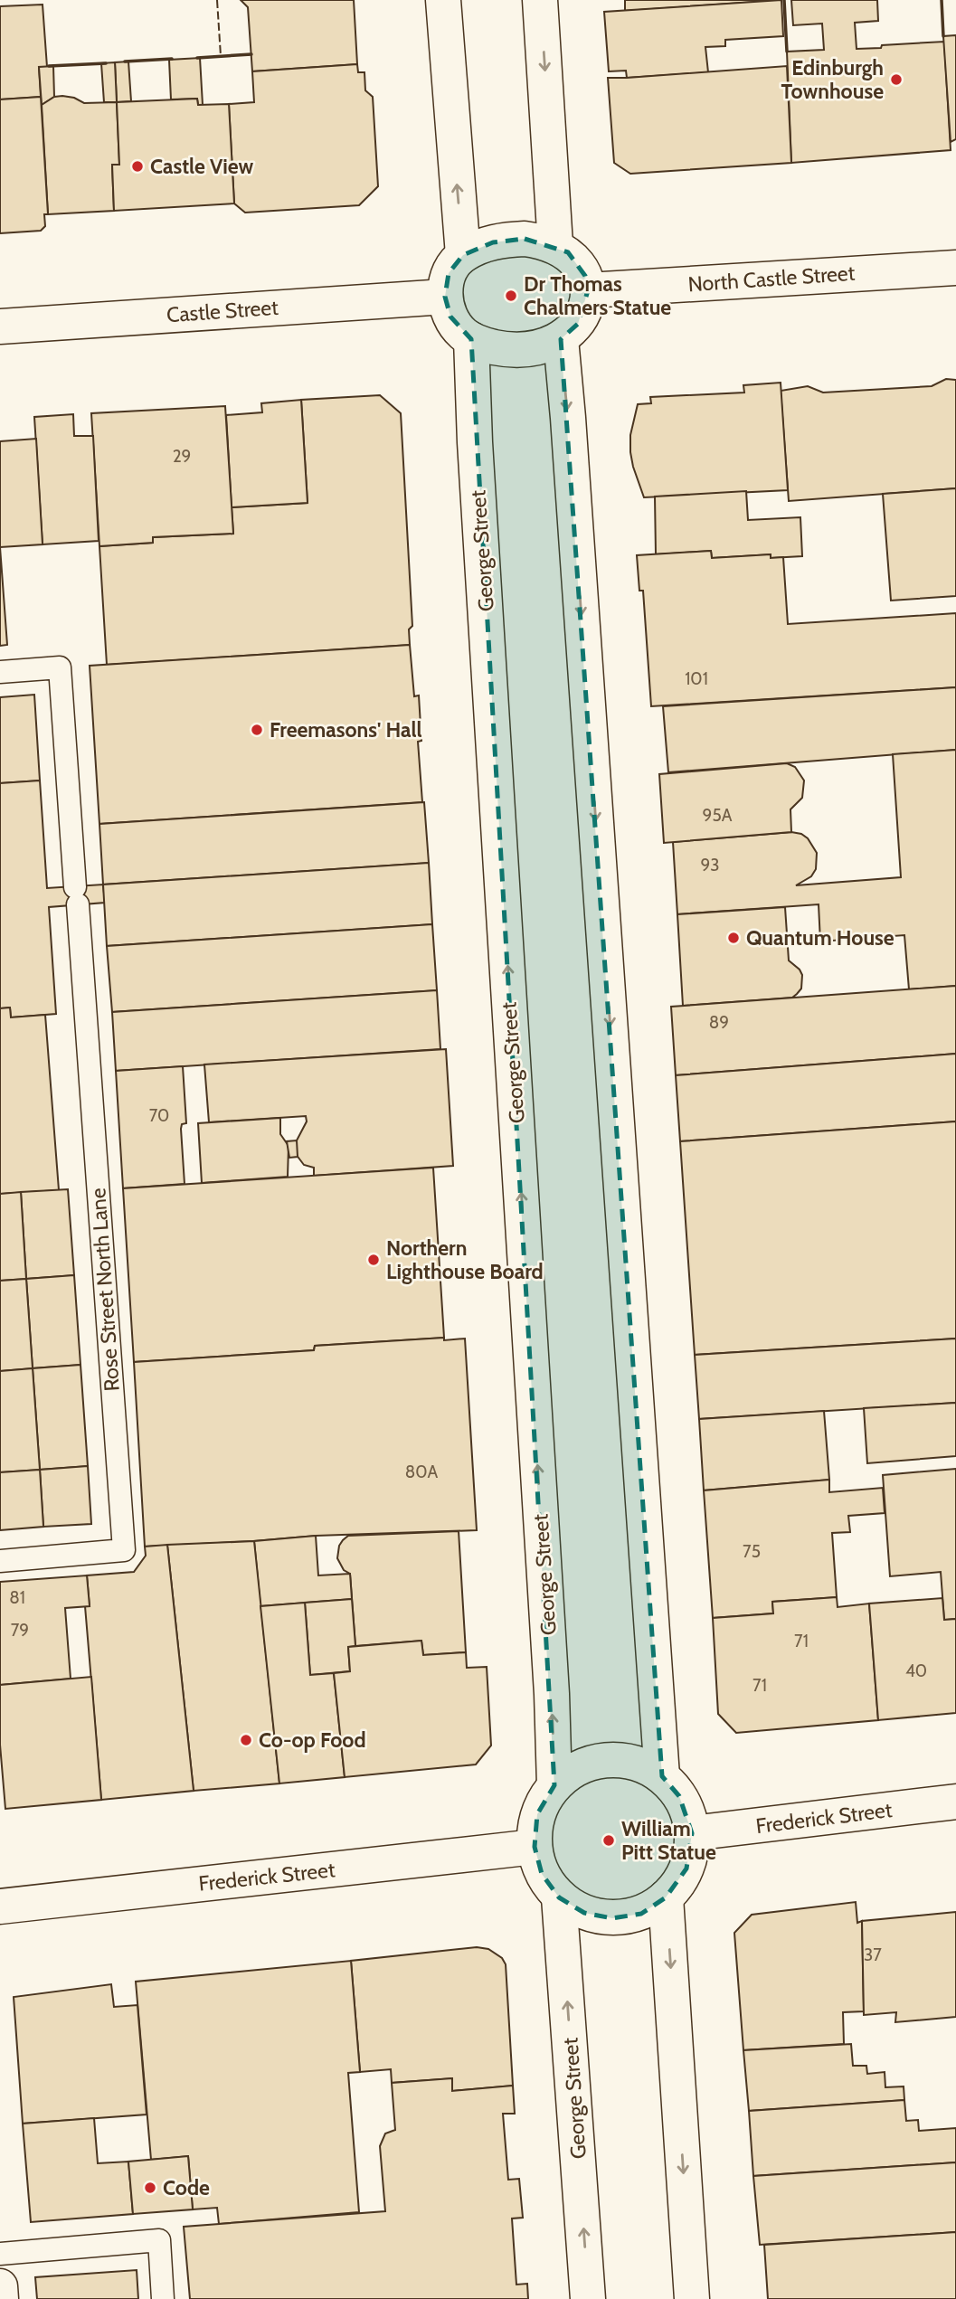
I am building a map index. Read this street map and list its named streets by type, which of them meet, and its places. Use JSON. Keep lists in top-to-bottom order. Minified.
{"streets":{"street":["North Castle Street","Castle Street","George Street","Frederick Street"],"lane":["Rose Street North Lane"]},"crossings":[["North Castle Street","Castle Street"],["North Castle Street","George Street"],["Castle Street","George Street"],["George Street","Frederick Street"]],"places":["Edinburgh Townhouse","Castle View","Dr Thomas Chalmers Statue","Freemasons' Hall","Quantum House","Northern Lighthouse Board","Co-op Food","William Pitt Statue","Code"],"house_numbers":["29","101","95A","93","89","70","80A","75","81","79","71","40","71","37"]}
